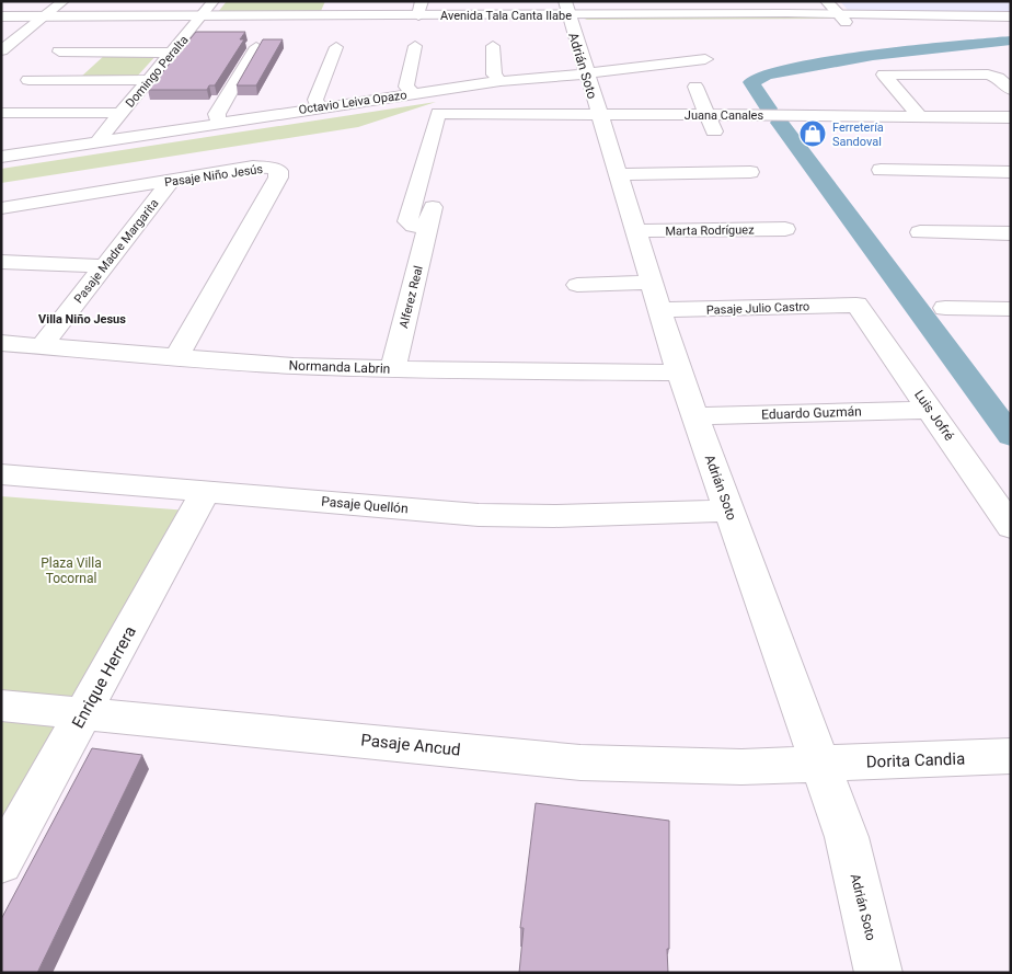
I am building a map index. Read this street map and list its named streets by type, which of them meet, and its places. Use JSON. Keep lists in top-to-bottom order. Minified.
{"streets":{"street":["Avenida Tala Canta Ilabe","Adrián Soto","Domingo Peralta","Octavio Leiva Opazo","Juana Canales","Pasaje Niño Jesús","Marta Rodríguez","Pasaje Madre Margarita","Alferez Real","Pasaje Julio Castro","Normanda Labrin","Eduardo Guzmán","Luis Jofré","Pasaje Quellón","Enrique Herrera","Pasaje Ancud","Dorita Candia"]},"crossings":[["Avenida Tala Canta Ilabe","Adrián Soto"],["Avenida Tala Canta Ilabe","Domingo Peralta"],["Adrián Soto","Octavio Leiva Opazo"],["Adrián Soto","Juana Canales"],["Adrián Soto","Marta Rodríguez"],["Adrián Soto","Pasaje Julio Castro"],["Adrián Soto","Normanda Labrin"],["Adrián Soto","Eduardo Guzmán"],["Adrián Soto","Pasaje Quellón"],["Adrián Soto","Pasaje Ancud"],["Adrián Soto","Dorita Candia"],["Domingo Peralta","Octavio Leiva Opazo"],["Juana Canales","Alferez Real"],["Pasaje Niño Jesús","Pasaje Madre Margarita"],["Pasaje Niño Jesús","Normanda Labrin"],["Pasaje Madre Margarita","Normanda Labrin"],["Alferez Real","Normanda Labrin"],["Pasaje Julio Castro","Luis Jofré"],["Eduardo Guzmán","Luis Jofré"],["Pasaje Quellón","Enrique Herrera"],["Enrique Herrera","Pasaje Ancud"],["Pasaje Ancud","Dorita Candia"]],"districts":["Villa Niño Jesus"],"parks":["Plaza Villa Tocornal"],"places":{"shop":["Ferretería Sandoval"]}}
